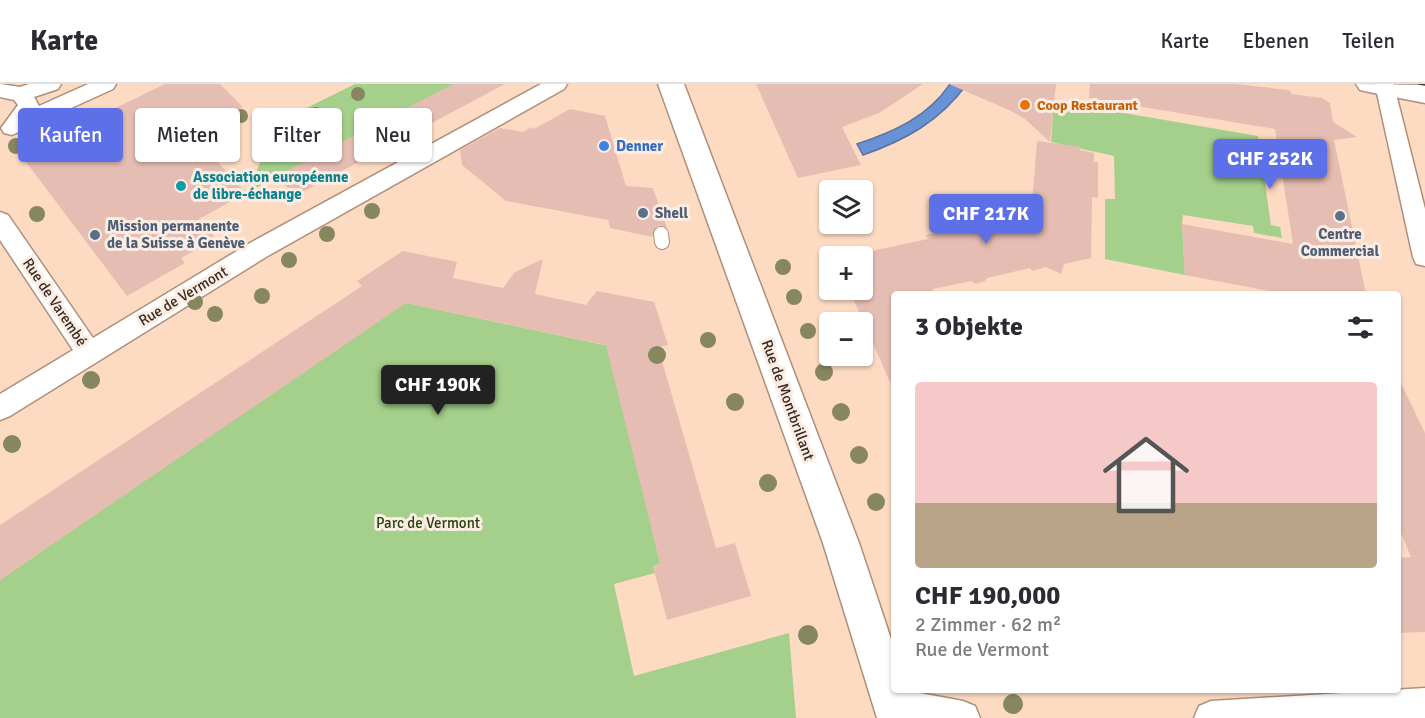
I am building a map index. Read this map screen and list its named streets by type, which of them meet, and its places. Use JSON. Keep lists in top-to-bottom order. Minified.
{"streets":{"main road":["Rue de Montbrillant"],"street":["Rue de Vermont","Rue de Varembé"]},"crossings":[["Rue de Vermont","Rue de Varembé"]],"parks":["Parc de Vermont"],"places":["Coop Restaurant","Denner","Association européenne de libre-échange","Shell","Centre Commercial","Mission permanente de la Suisse à Genève"],"page":{"header":"Karte","nav":["Karte","Ebenen","Teilen"],"chip":["Kaufen","Mieten","Filter","Neu"],"price":["CHF 252K","CHF 217K","CHF 190K"],"map_buttons":["+","−"],"heading":"3 Objekte","list":[{"name":"CHF 190,000","note":"2 Zimmer · 62 m² · Rue de Vermont"}]}}
